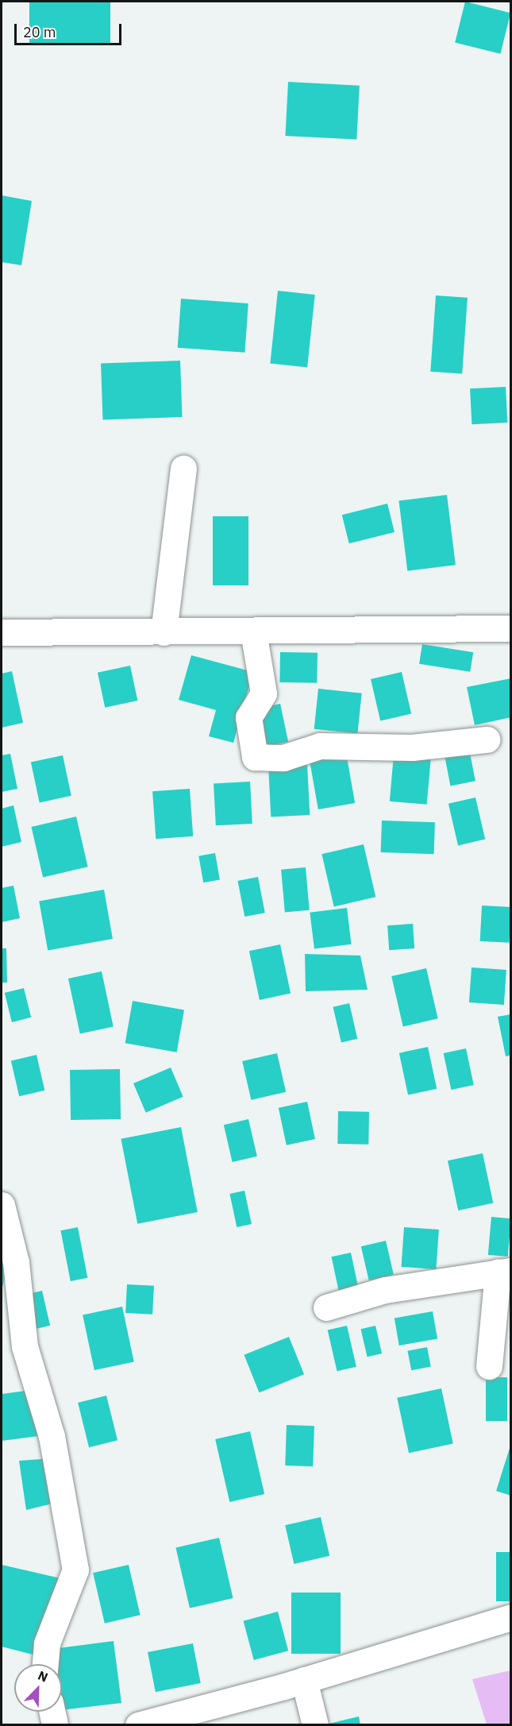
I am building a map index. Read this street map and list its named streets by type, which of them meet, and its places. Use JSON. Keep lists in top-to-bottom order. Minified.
{"scale_bar":"20 m","north":"top right"}
